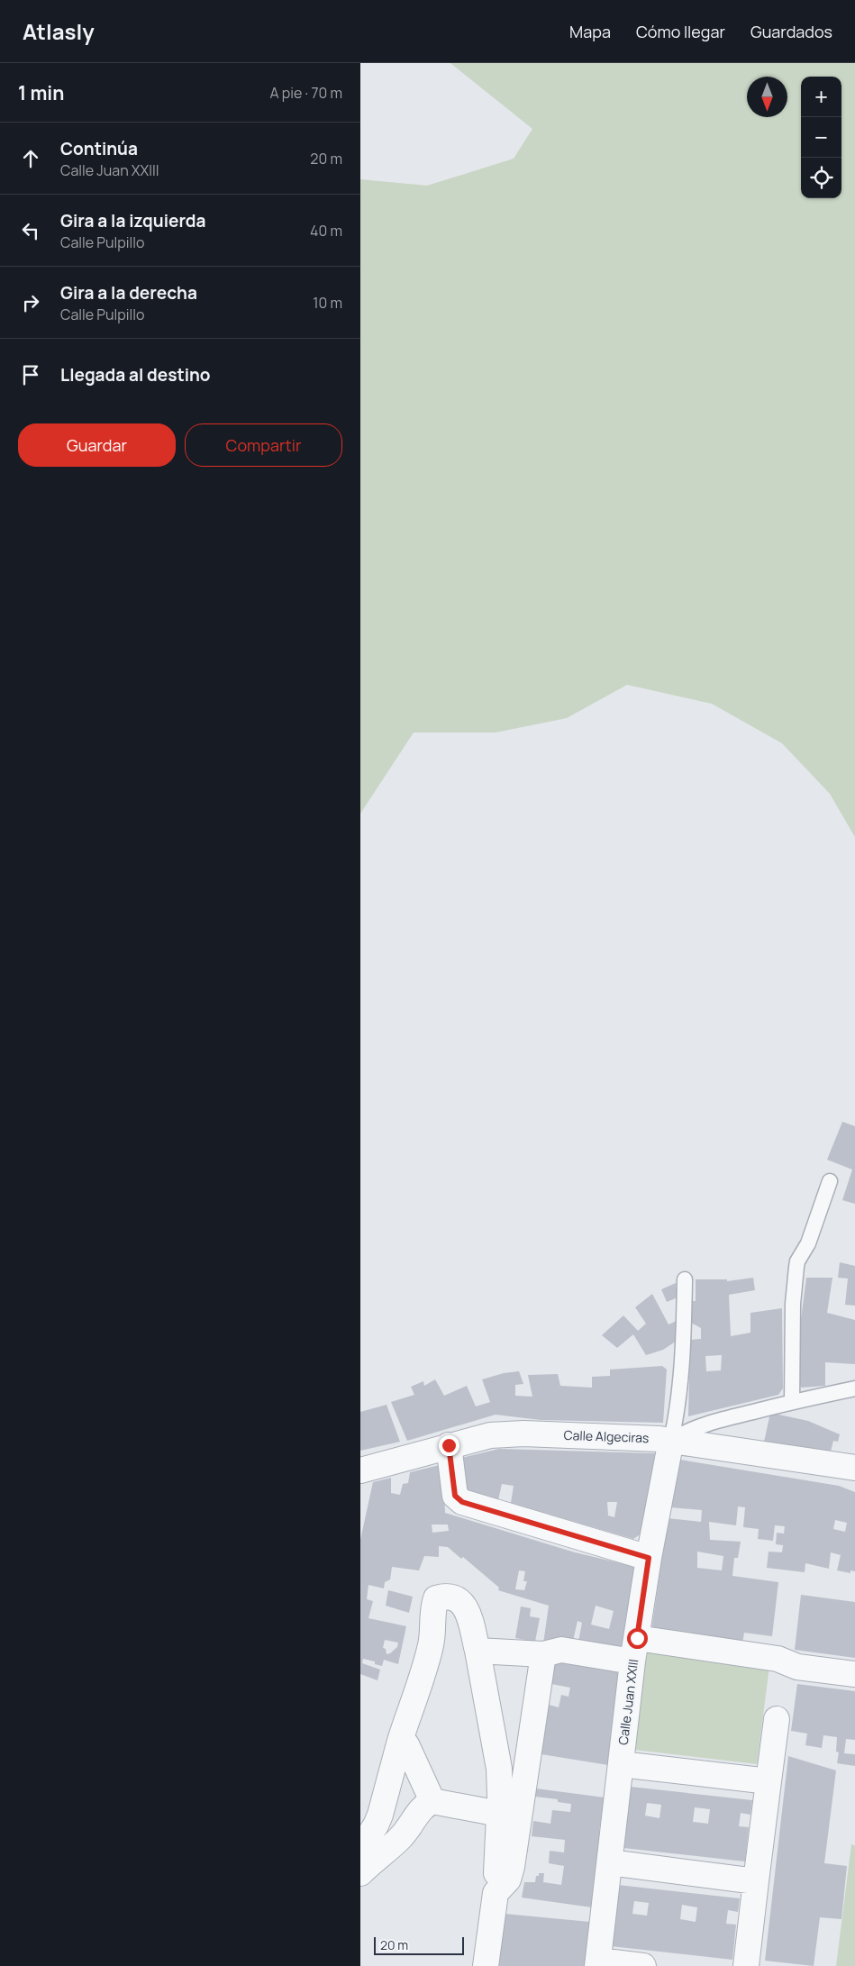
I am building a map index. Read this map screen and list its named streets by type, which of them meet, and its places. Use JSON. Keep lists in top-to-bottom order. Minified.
{"streets":{"street":["Calle Algeciras","Calle Juan XXIII"]},"crossings":[["Calle Algeciras","Calle Juan XXIII"]],"scale_bar":"20 m","north":"bottom","page":{"header":"Atlasly","nav":["Mapa","Cómo llegar","Guardados"],"heading":["1 min","A pie · 70 m"],"map_buttons":["+","−"],"list":[["Continúa","Calle Juan XXIII","20 m"],["Gira a la izquierda","Calle Pulpillo","40 m"],["Gira a la derecha","Calle Pulpillo","10 m"],"Llegada al destino"],"buttons":["Guardar","Compartir"],"scale":"20 m"}}
